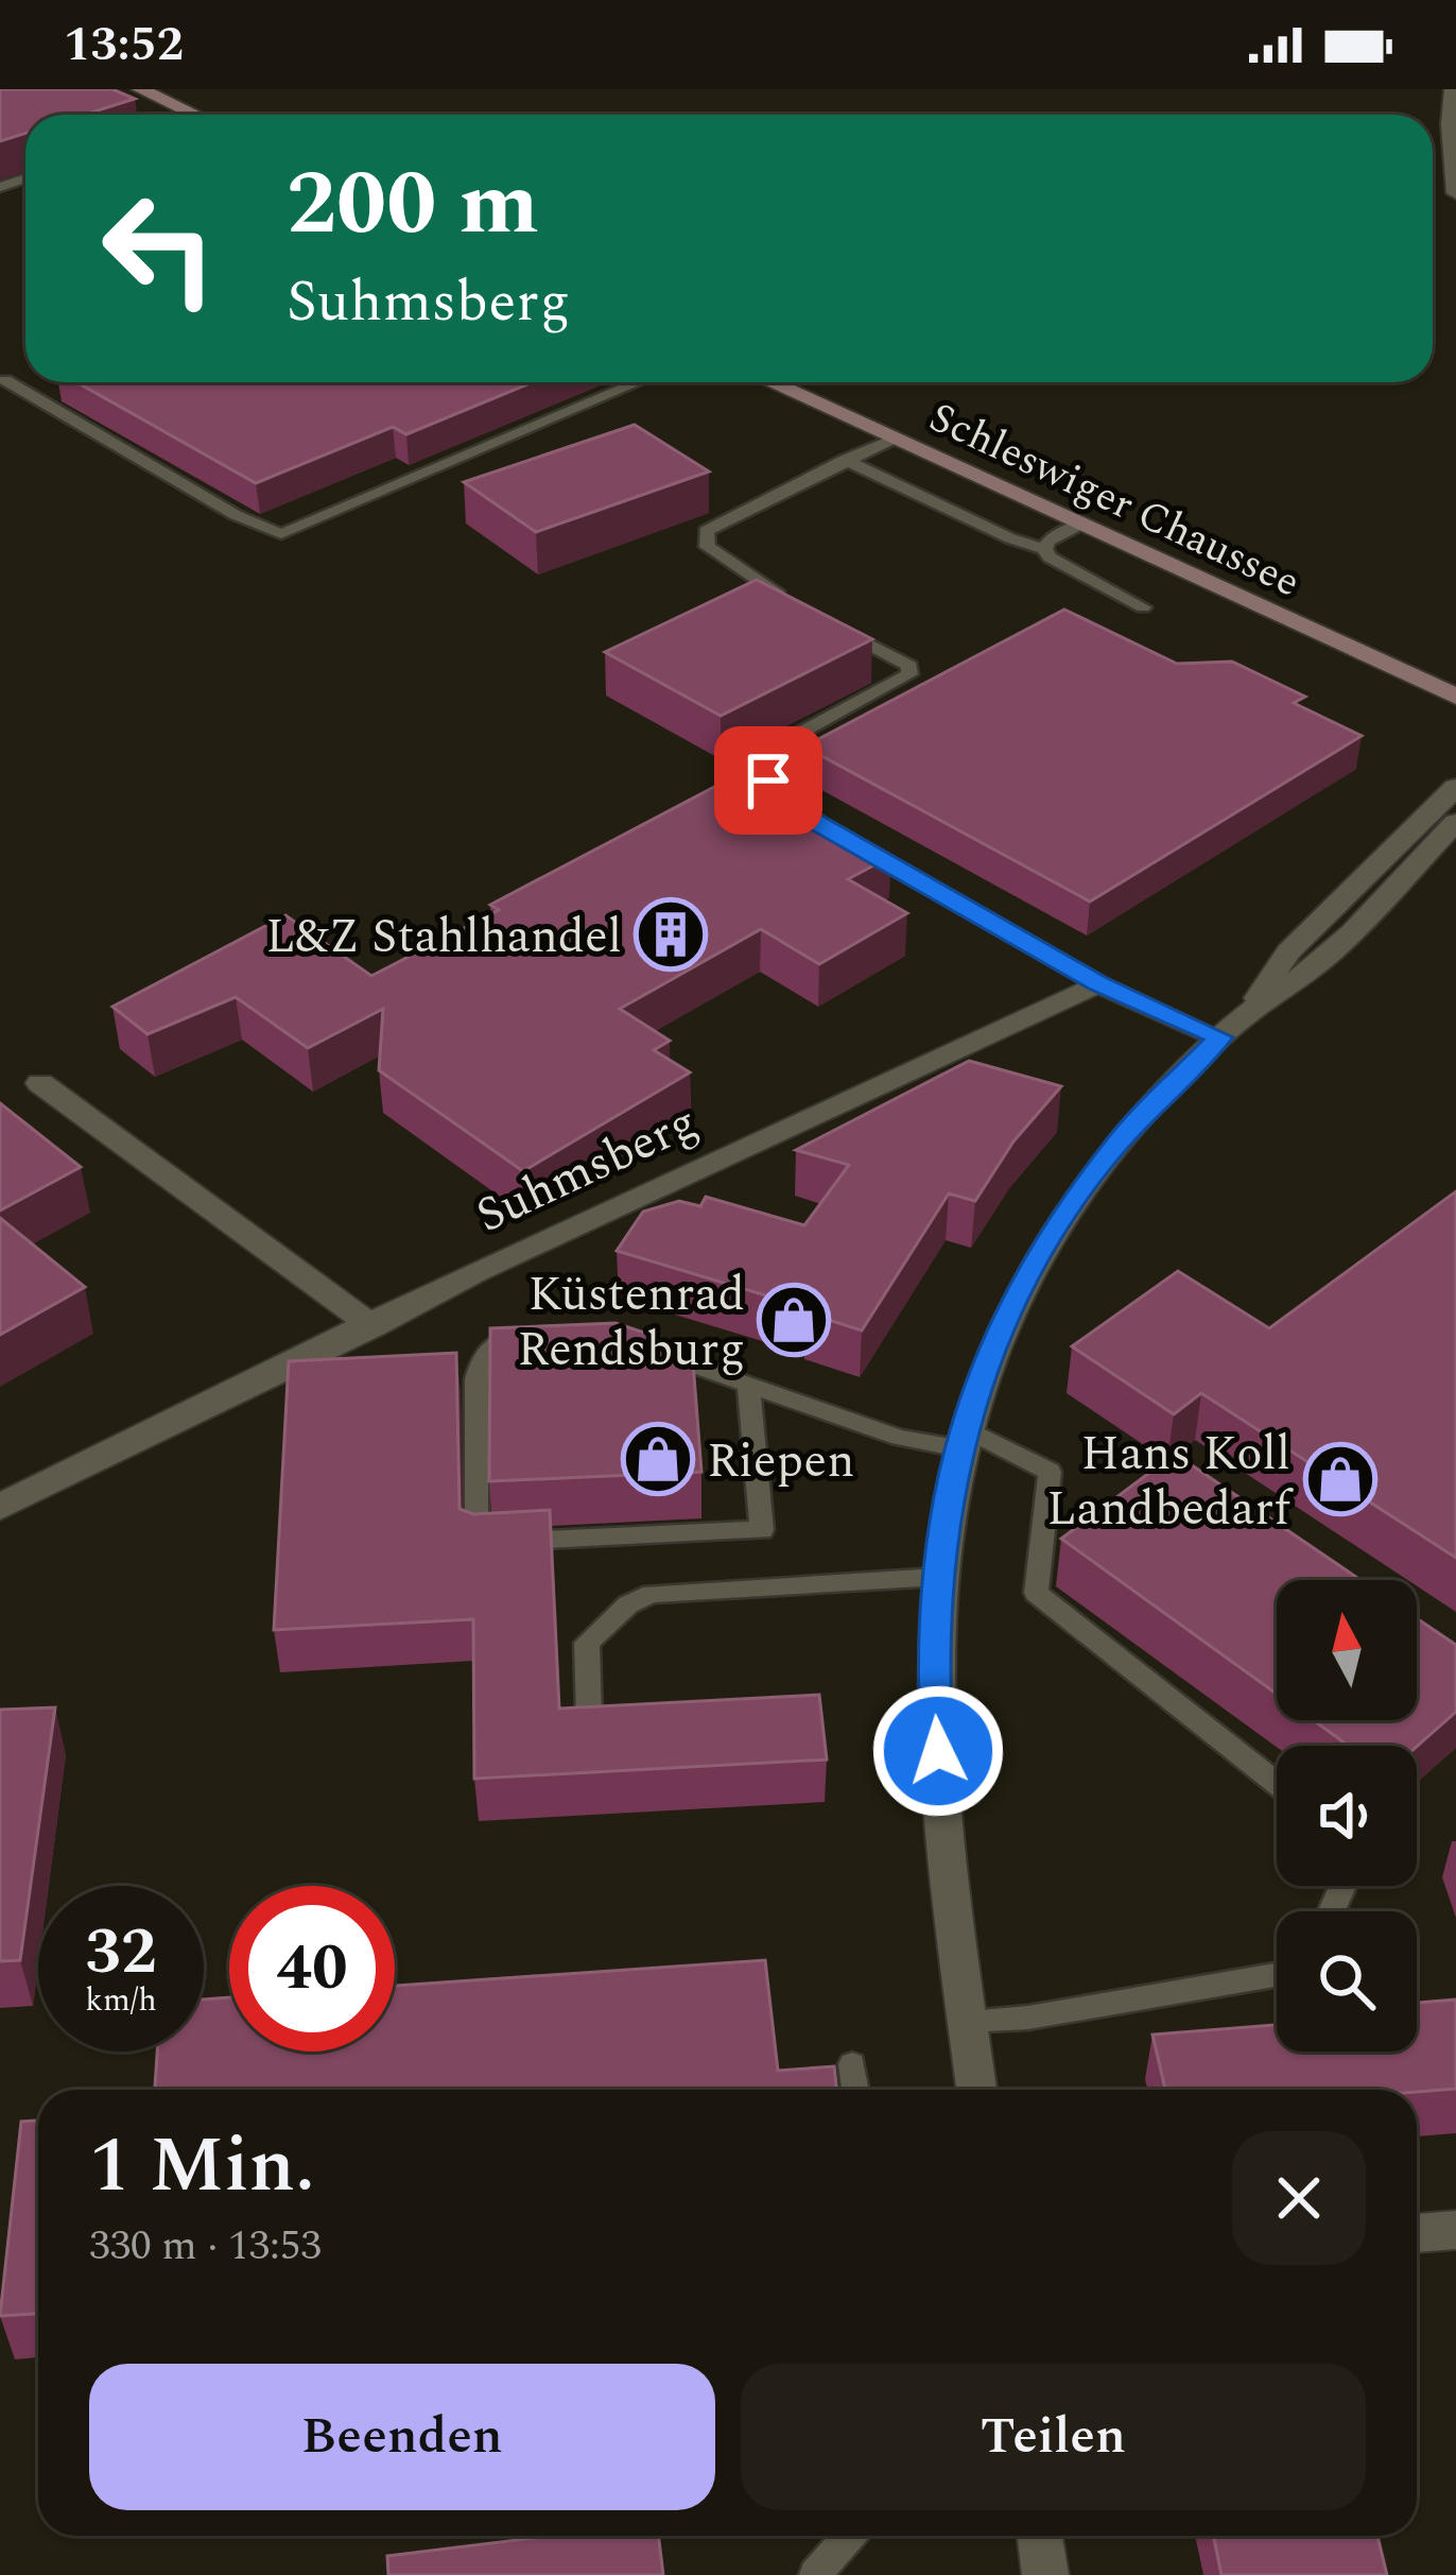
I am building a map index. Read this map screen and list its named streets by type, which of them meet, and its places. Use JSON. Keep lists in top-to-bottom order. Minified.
{"streets":{"main road":["Schleswiger Chaussee"],"street":["Suhmsberg"]},"places":{"building":["L&Z Stahlhandel"],"shop":["Küstenrad Rendsburg","Riepen","Hans Koll Landbedarf"]},"north":"top","page":{"status":"13:52","turn":["200 m","Suhmsberg"],"speed":"32 km/h","limit":"40","heading":["1 Min.","330 m · 13:53"],"buttons":["Beenden","Teilen"]}}
